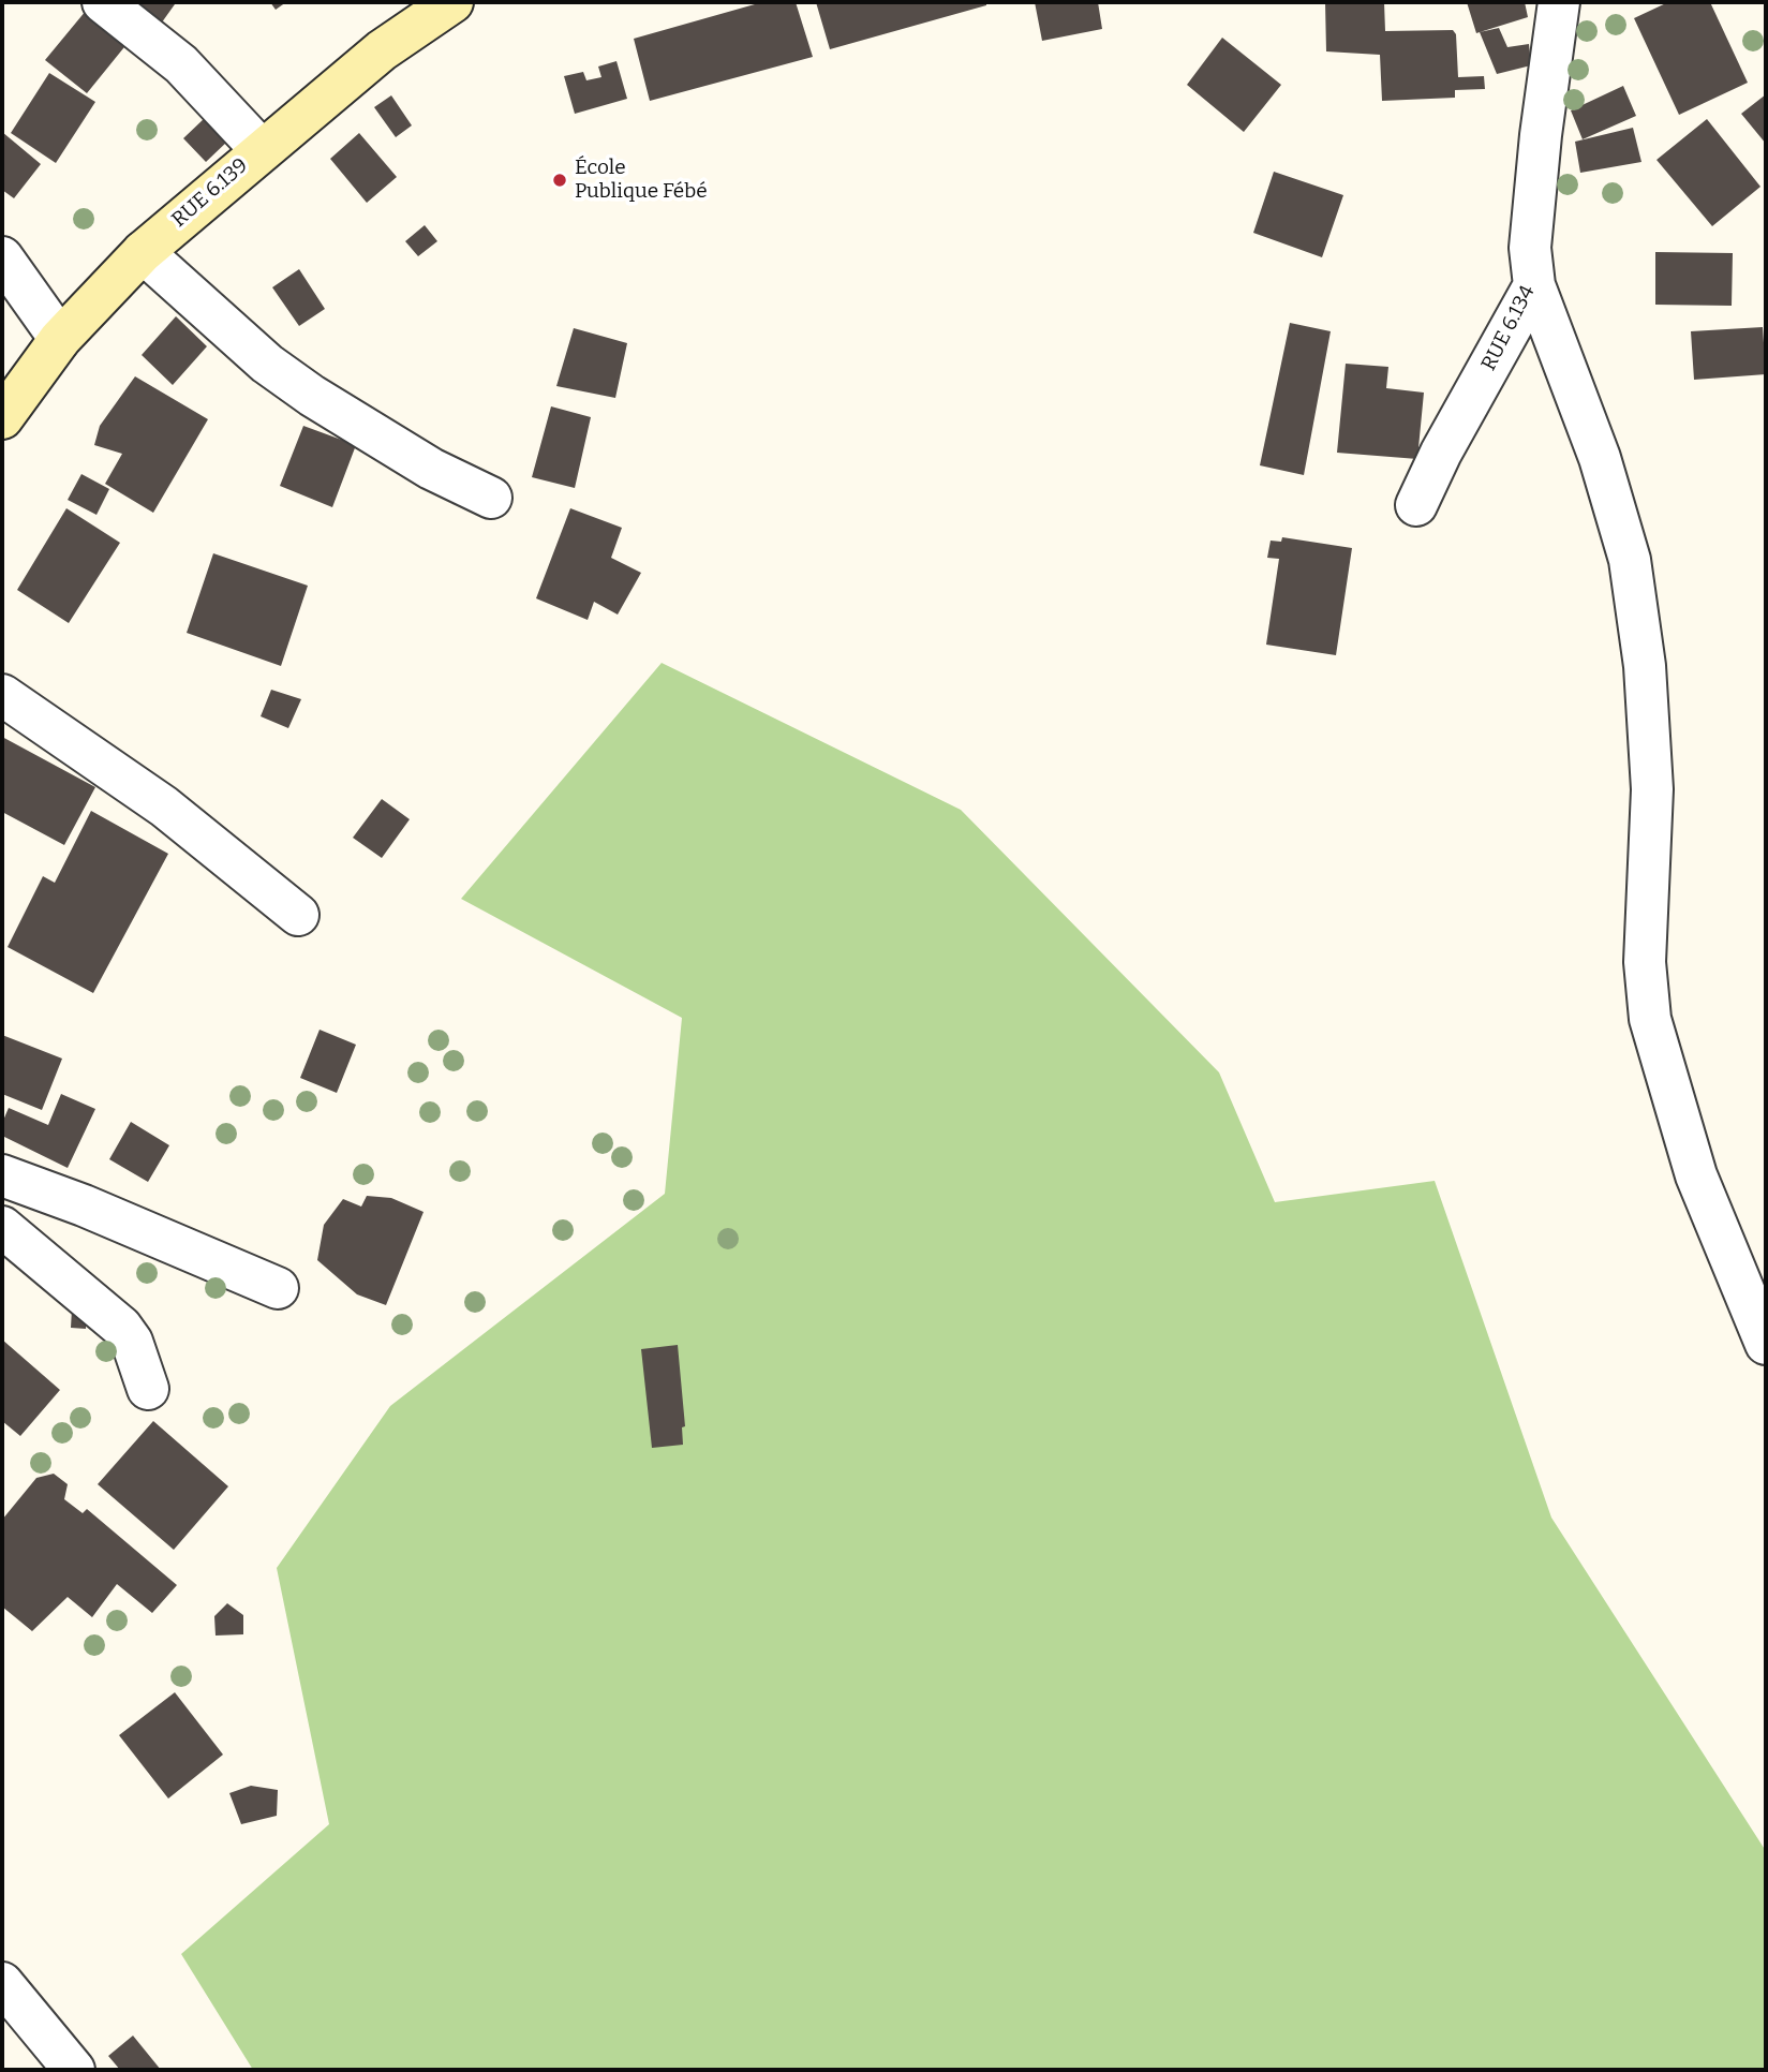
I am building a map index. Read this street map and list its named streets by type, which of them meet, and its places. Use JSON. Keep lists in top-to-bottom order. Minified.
{"streets":{"street":["RUE 6.139","RUE 6.134"]},"places":["École Publique Fébé"]}
